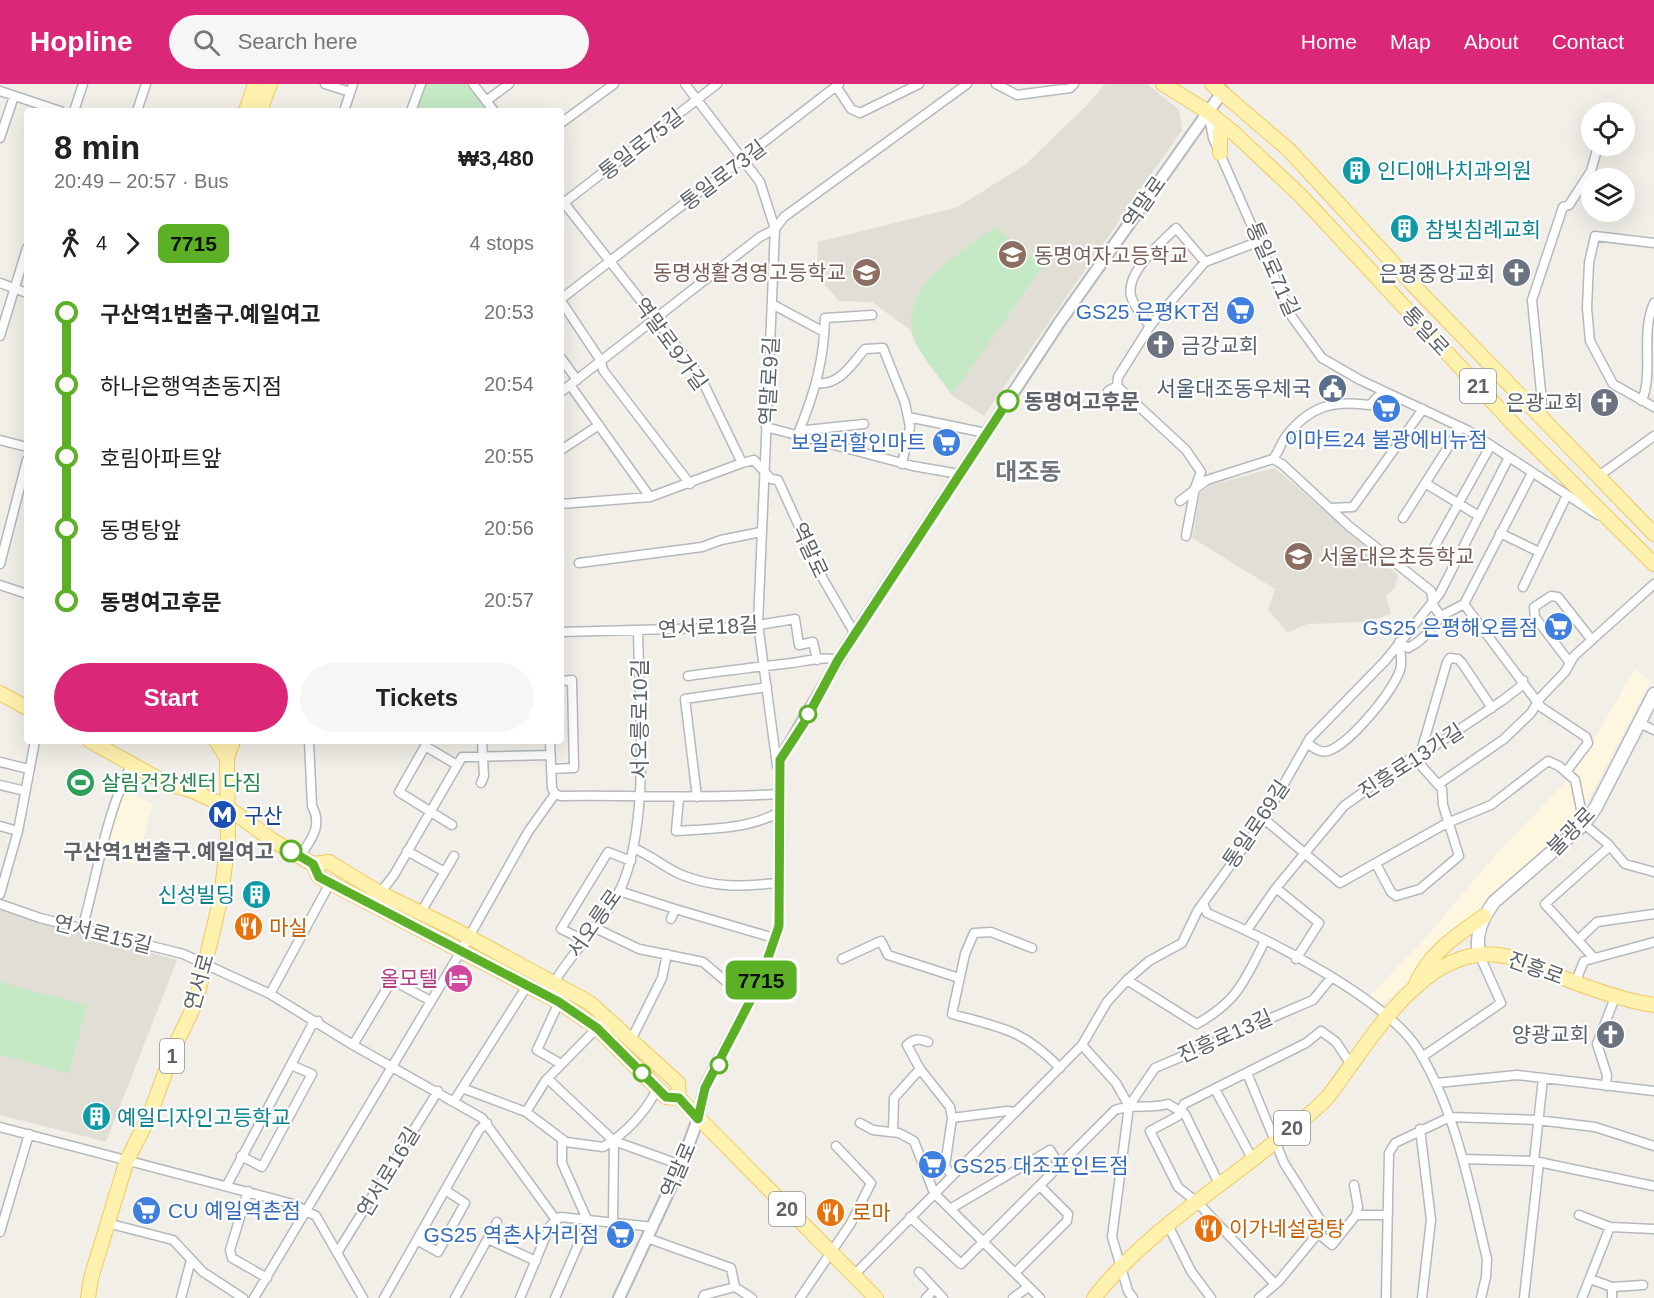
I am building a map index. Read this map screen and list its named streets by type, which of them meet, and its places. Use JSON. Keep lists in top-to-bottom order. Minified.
{"streets":{"main road":["통일로","21","불광로","진흥로","연서로","1","20"],"street":["통일로75길","통일로73길","역말로","통일로71길","역말로9가길","역말로9길","연서로18길","서오릉로10길","진흥로13가길","통일로69길","서오릉로","연서로15길","진흥로13길","연서로16길"]},"crossings":[["통일로75길","역말로9길"],["통일로73길","역말로9가길"],["통일로73길","역말로9길"],["역말로","통일로71길"],["역말로","통일로"],["역말로","역말로9길"],["역말로","20"],["통일로71길","통일로"],["통일로71길","통일로69길"],["역말로9길","연서로18길"],["연서로18길","서오릉로10길"],["서오릉로10길","서오릉로"],["통일로69길","진흥로13길"],["통일로69길","20"],["서오릉로","20"],["연서로15길","연서로"],["연서로","20"]],"districts":["대조동"],"places":{"building":["인디애나치과의원","참빛침례교회","신성빌딩","예일디자인고등학교"],"school or university":["동명여자고등학교","동명생활경영고등학교","서울대은초등학교"],"church":["은평중앙교회","금강교회","은광교회","양광교회"],"supermarket":["GS25 은평KT점","이마트24 불광에비뉴점","보일러할인마트","GS25 은평해오름점","GS25 대조포인트점","CU 예일역촌점","GS25 역촌사거리점"],"public building":["서울대조동우체국"],"other":["동명여고후문","구산역1번출구.예일여고"],"sports":["살림건강센터 다짐"],"metro station":["구산"],"restaurant":["마실","로마","이가네설렁탕"],"hotel":["올모텔"]},"lines":["bus line 7715"],"page":{"header":"Hopline","search":"Search here","nav":["Home","Map","About","Contact"],"on_map":"7715","heading":["8 min","20:49 – 20:57 · Bus","₩3,480"],"legs":["4","7715","4 stops"],"list":[{"name":"구산역1번출구.예일여고","value":"20:53"},{"name":"하나은행역촌동지점","value":"20:54"},{"name":"호림아파트앞","value":"20:55"},{"name":"동명탕앞","value":"20:56"},{"name":"동명여고후문","value":"20:57"}],"buttons":["Start","Tickets"]}}
